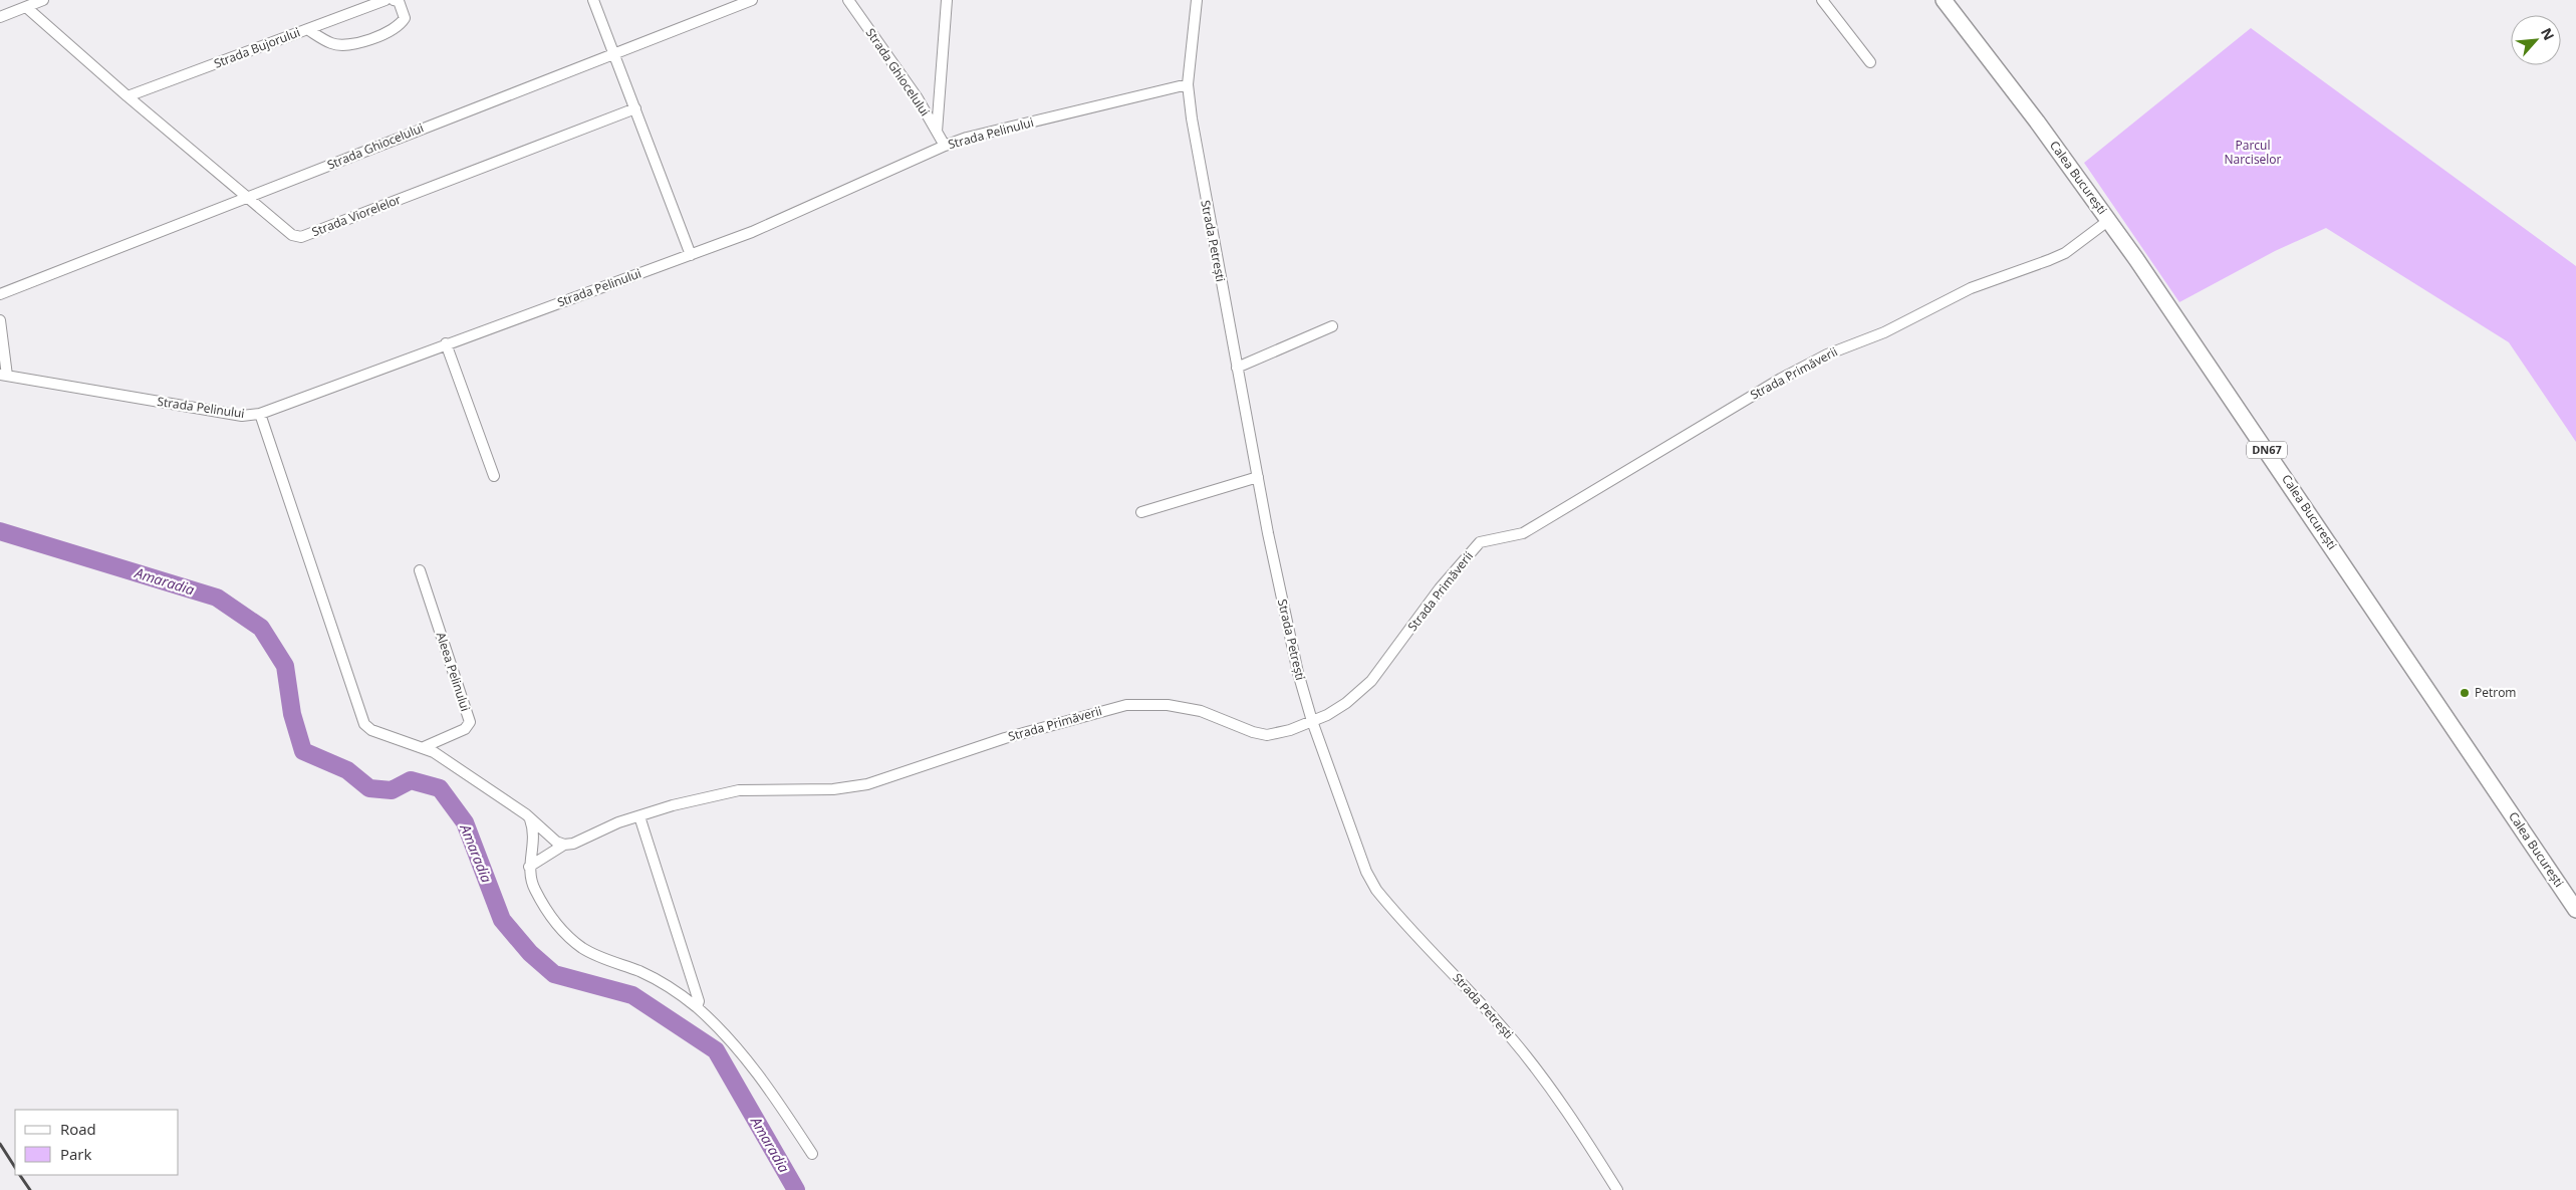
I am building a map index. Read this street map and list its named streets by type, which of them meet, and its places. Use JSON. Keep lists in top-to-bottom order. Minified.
{"streets":{"main road":["Calea București","DN67"],"street":["Strada Bujorului","Strada Ghiocelului","Strada Pelinului","Strada Viorelelor","Strada Petrești","Strada Primăverii","Aleea Pelinului"]},"crossings":[["Strada Bujorului","Strada Viorelelor"],["Strada Ghiocelului","Strada Pelinului"],["Strada Ghiocelului","Strada Viorelelor"],["Strada Pelinului","Strada Petrești"],["Calea București","Strada Primăverii"],["Strada Petrești","Strada Primăverii"]],"water":["Amaradia"],"parks":["Parcul Narciselor"],"places":["Petrom"],"legend":["Road","Park"],"north":"top right"}
